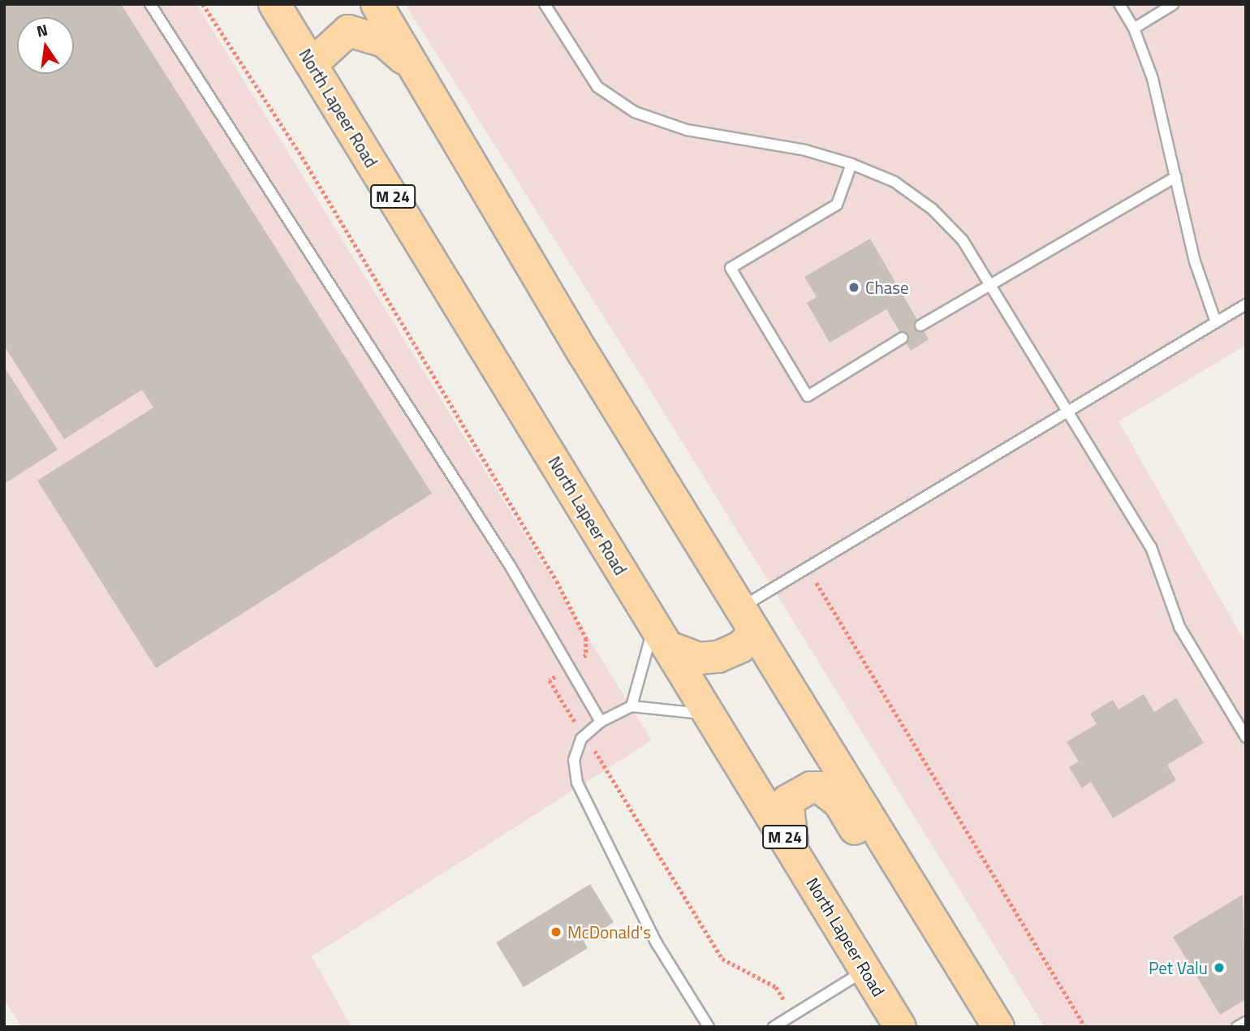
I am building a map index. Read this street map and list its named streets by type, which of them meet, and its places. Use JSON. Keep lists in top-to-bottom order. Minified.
{"streets":{"main road":["North Lapeer Road","M 24"]},"places":["Chase","McDonald's","Pet Valu"],"north":"top"}
